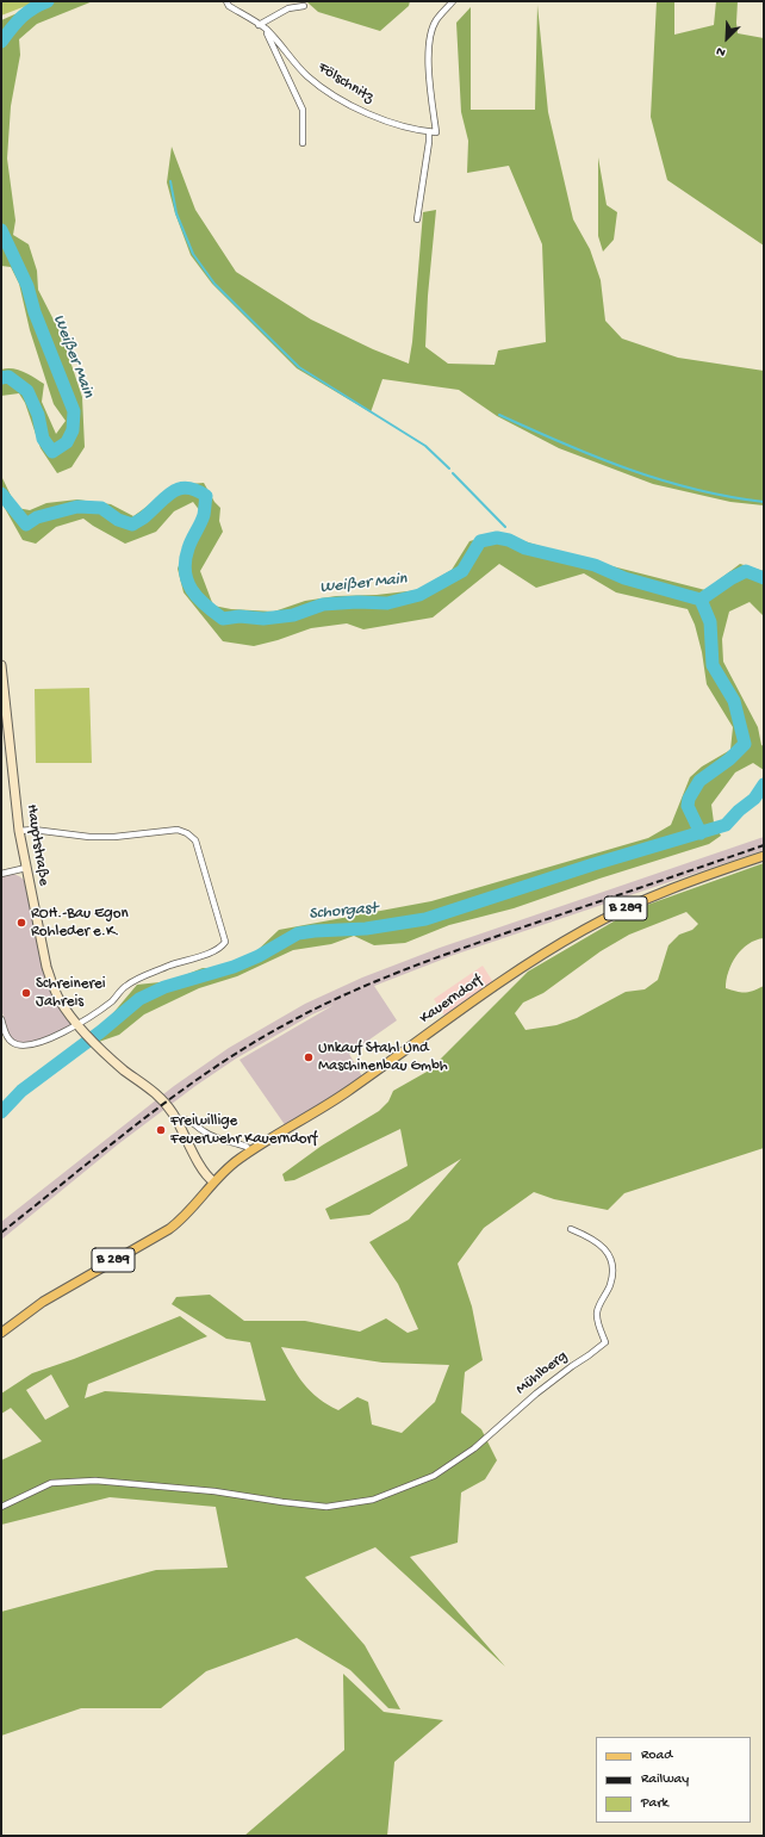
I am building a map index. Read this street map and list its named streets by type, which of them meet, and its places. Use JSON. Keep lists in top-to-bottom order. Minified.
{"streets":{"main road":["Hauptstraße","B 289","Kauerndorf"],"street":["Fölschnitz","Mühlberg"]},"crossings":[["Hauptstraße","Kauerndorf"]],"water":["Weißer Main","Schorgast"],"places":["ROH.-Bau Egon Rohleder e.K.","Schreinerei Jahreis","Unkauf Stahl Und Maschinenbau Gmbh","Freiwillige Feuerwehr Kauerndorf"],"legend":["Road","Railway","Park"],"north":"bottom left"}
